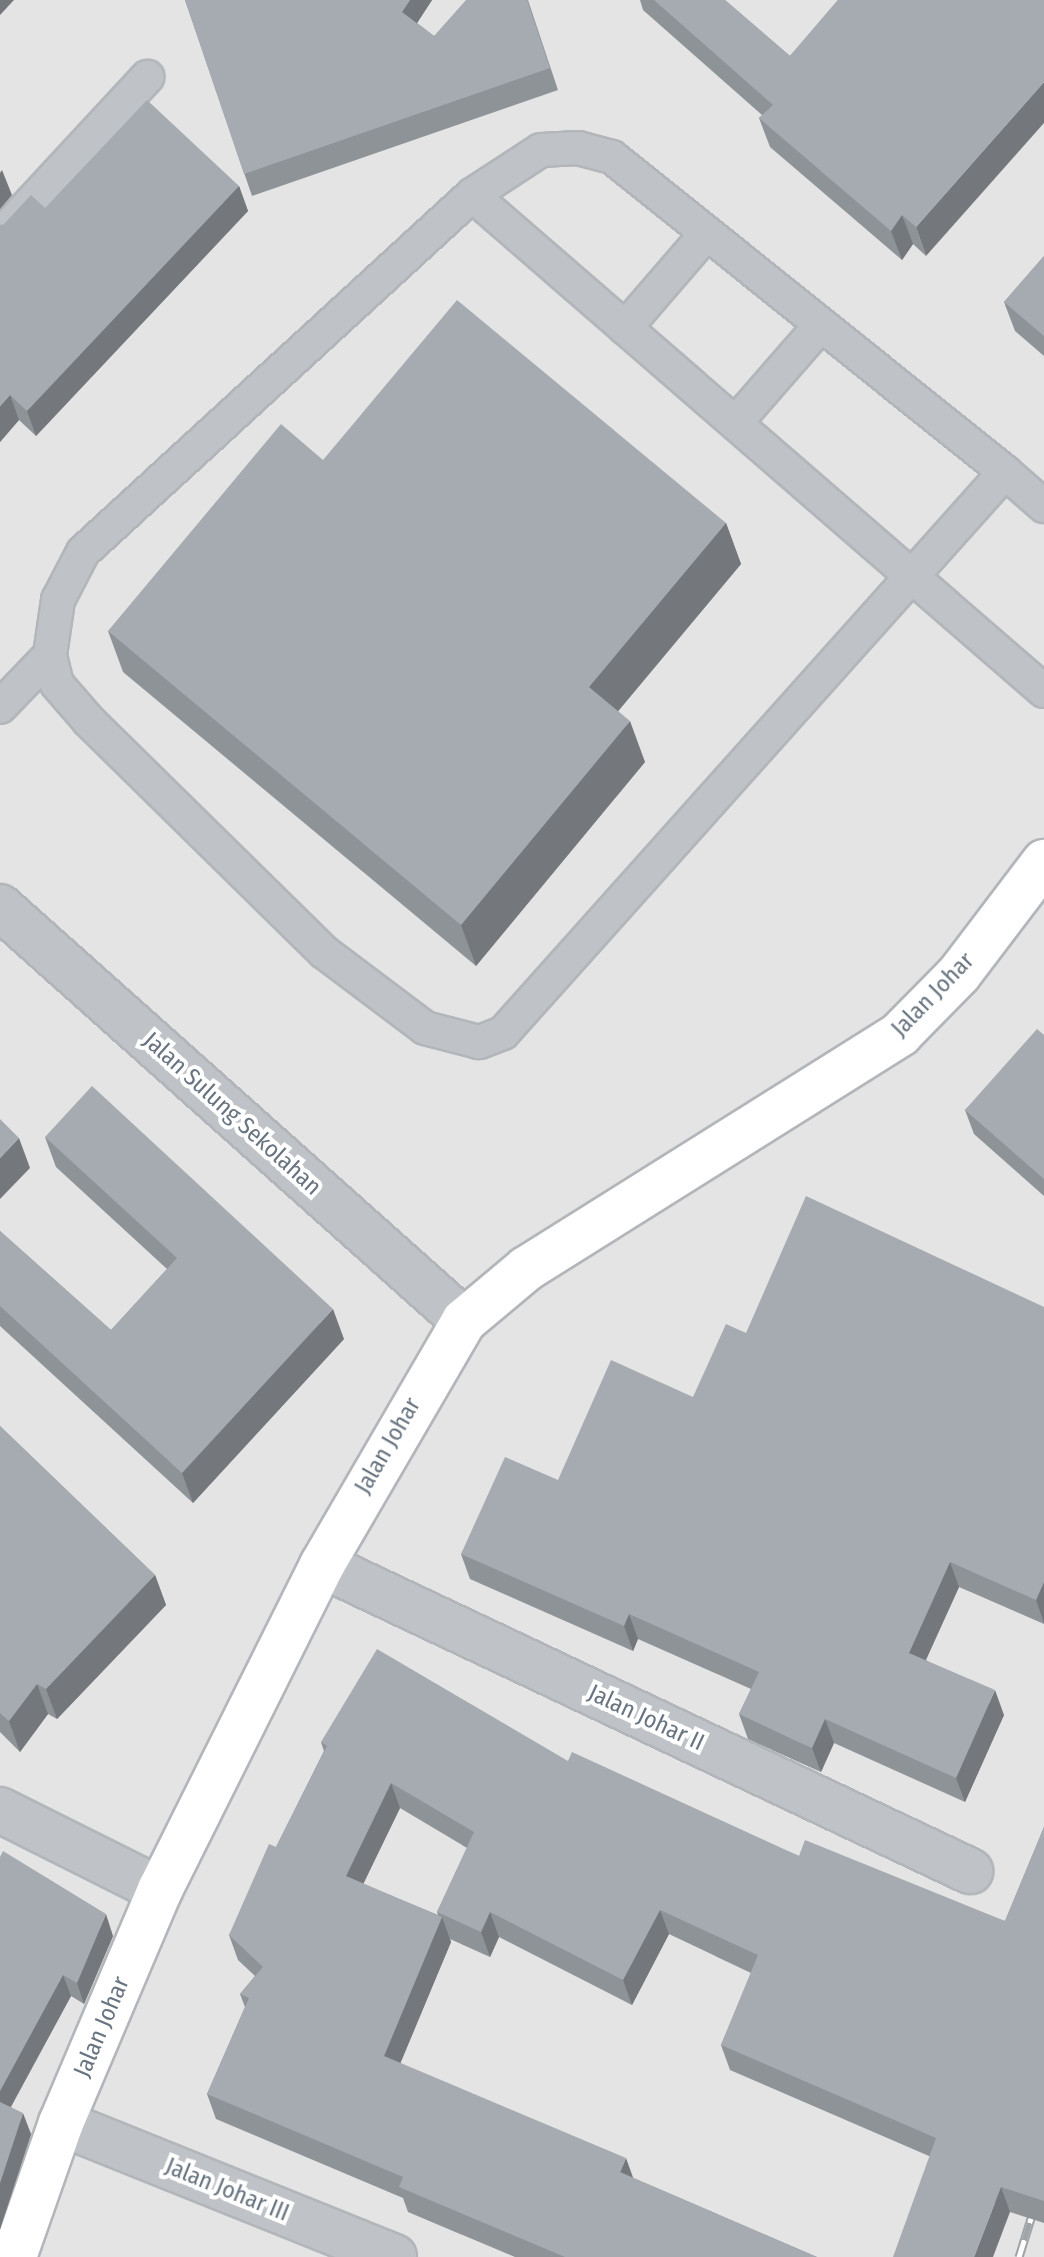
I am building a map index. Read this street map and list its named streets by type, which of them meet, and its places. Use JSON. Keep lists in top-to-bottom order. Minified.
{"streets":{"street":["Jalan Johar","Jalan Sulung Sekolahan","Jalan Johar II","Jalan Johar III"]},"crossings":[["Jalan Johar","Jalan Sulung Sekolahan"],["Jalan Johar","Jalan Johar II"],["Jalan Johar","Jalan Johar III"]]}
